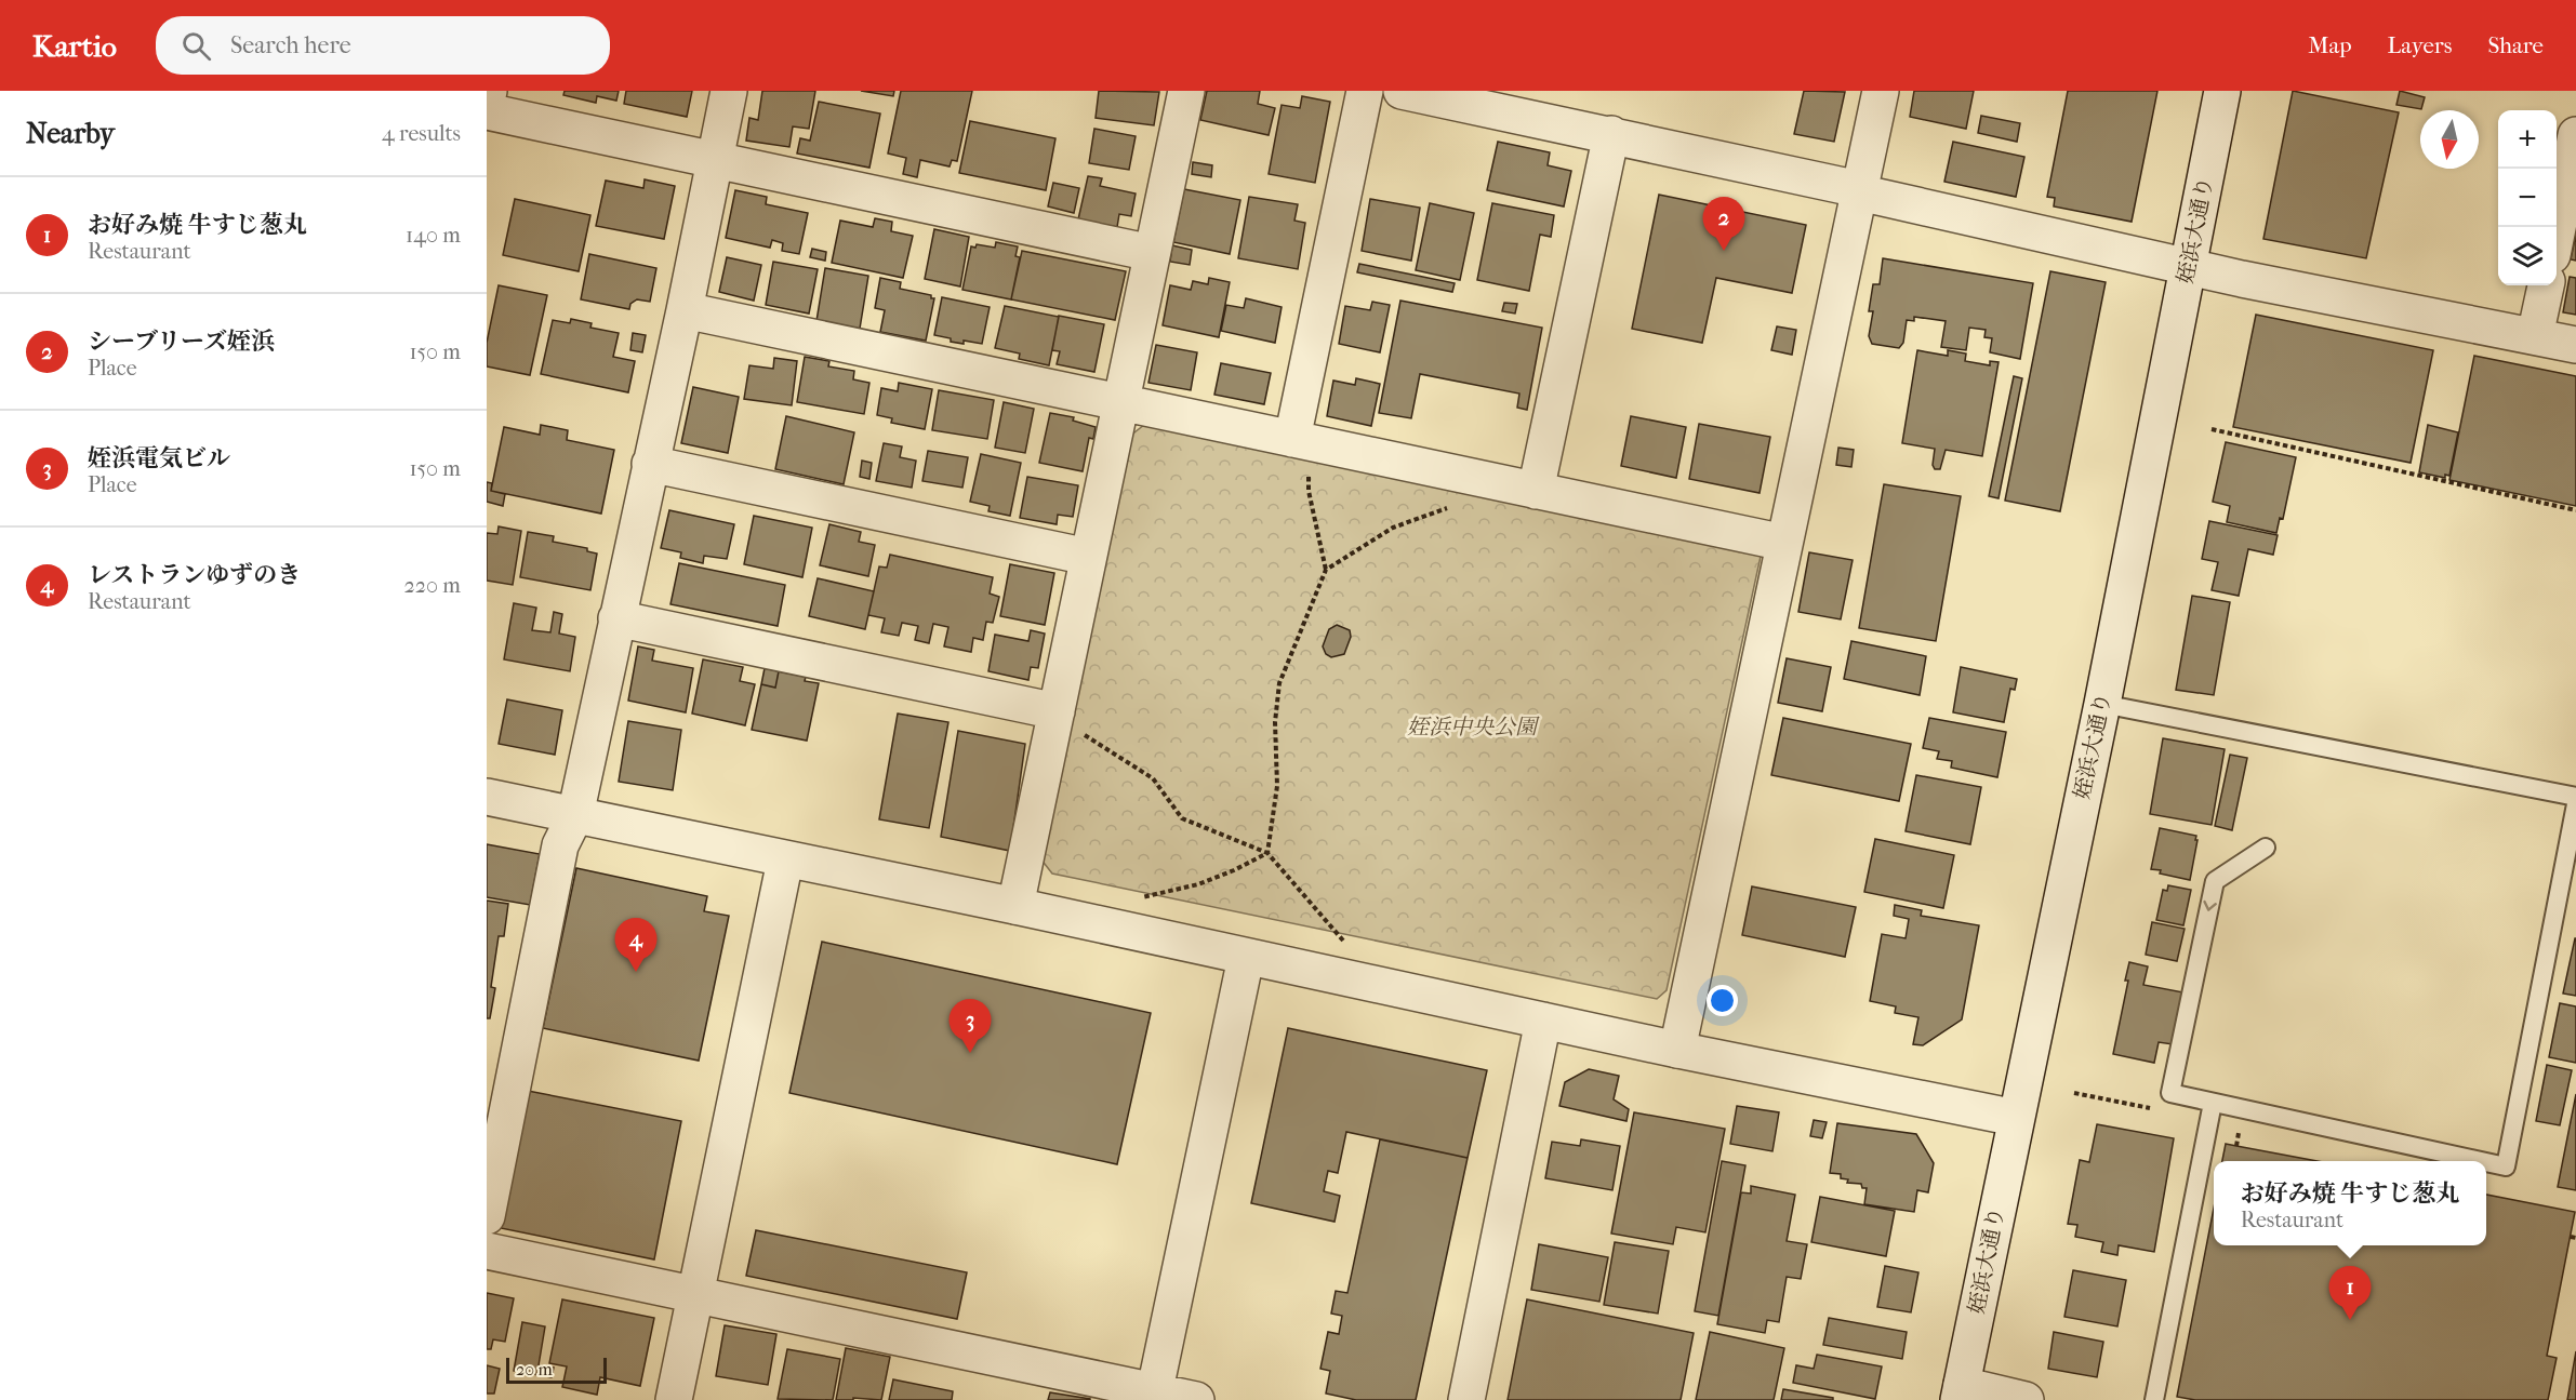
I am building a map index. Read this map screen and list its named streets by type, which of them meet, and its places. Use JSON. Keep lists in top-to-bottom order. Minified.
{"streets":{"street":["姪浜大通り"]},"parks":["姪浜中央公園"],"scale_bar":"20 m","north":"bottom","page":{"header":"Kartio","search":"Search here","nav":["Map","Layers","Share"],"heading":["Nearby","4 results"],"map_buttons":["+","−"],"list":[{"mark":"1","name":"お好み焼 牛すじ葱丸","note":"Restaurant","value":"140 m"},{"mark":"2","name":"シーブリーズ姪浜","note":"Place","value":"150 m"},{"mark":"3","name":"姪浜電気ビル","note":"Place","value":"150 m"},{"mark":"4","name":"レストランゆずのき","note":"Restaurant","value":"220 m"}],"pins":["2","4","3","1"],"popup":["お好み焼 牛すじ葱丸","Restaurant"],"scale":"20 m"}}
